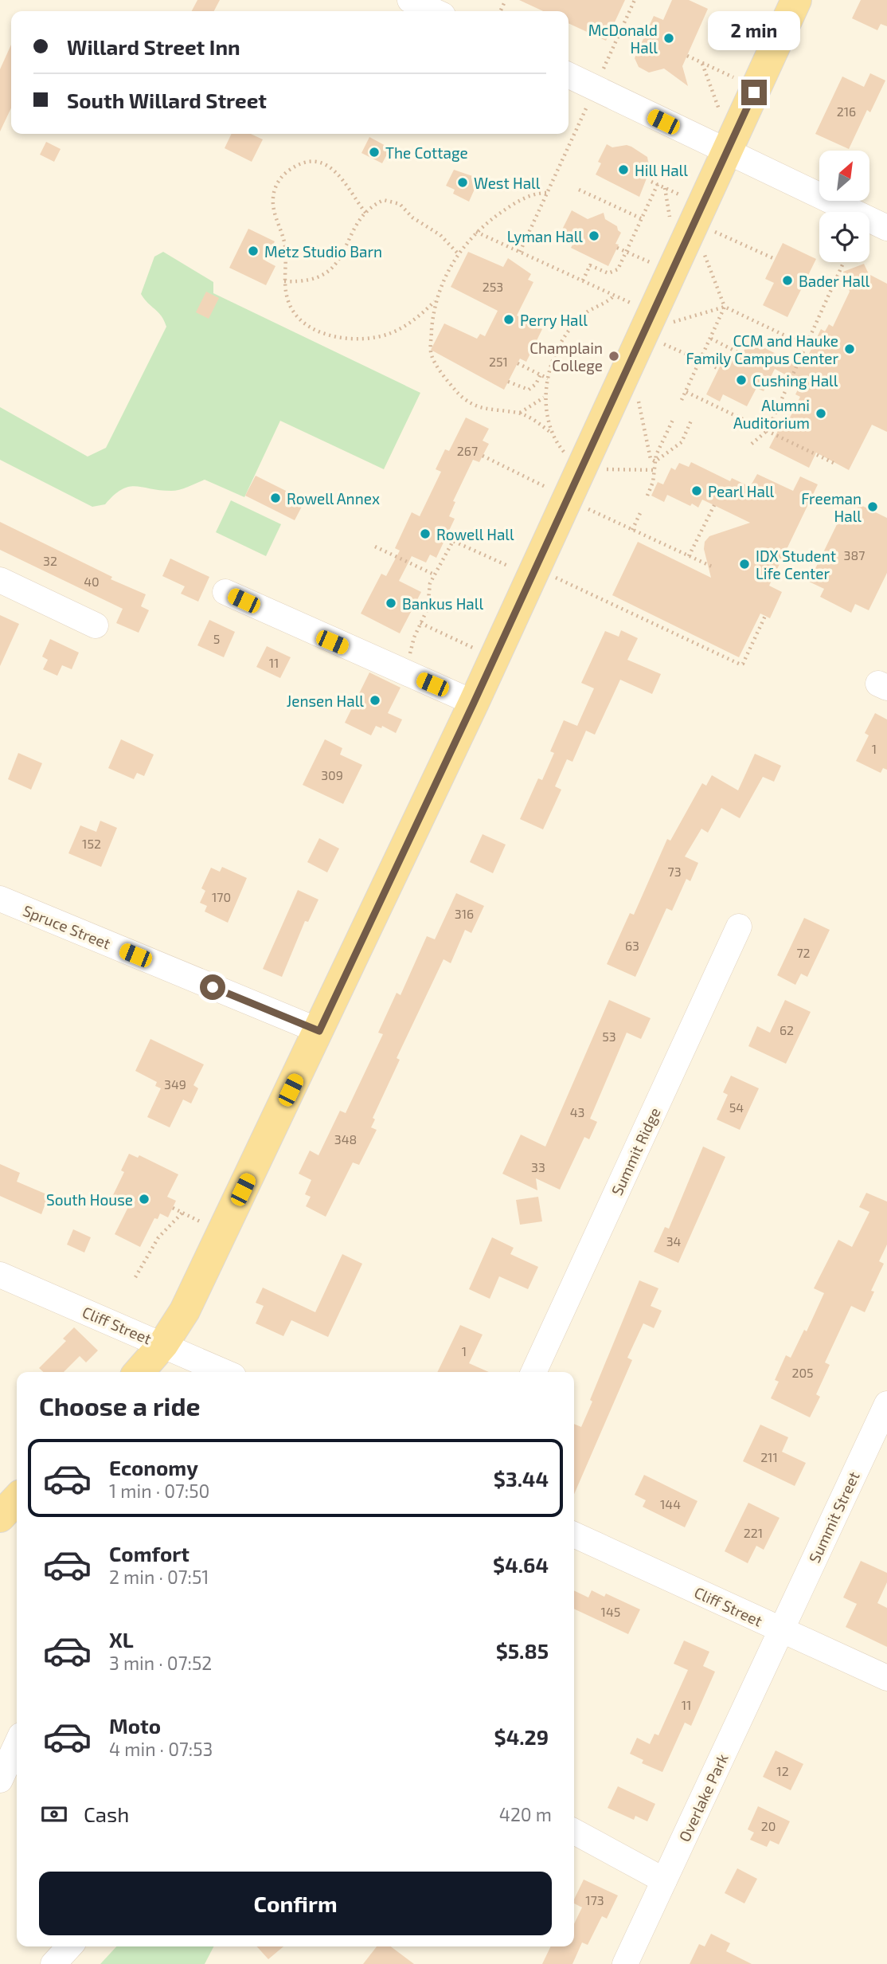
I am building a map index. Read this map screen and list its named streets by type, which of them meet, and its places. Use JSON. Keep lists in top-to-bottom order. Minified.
{"streets":{"street":["Spruce Street","Summit Ridge","Cliff Street","Summit Street","Overlake Park"]},"crossings":[["Cliff Street","Summit Street"],["Cliff Street","Overlake Park"],["Summit Street","Overlake Park"]],"places":["McDonald Hall","The Cottage","Hill Hall","West Hall","Lyman Hall","Metz Studio Barn","Bader Hall","Perry Hall","CCM and Hauke Family Campus Center","Champlain College","Cushing Hall","Alumni Auditorium","Pearl Hall","Rowell Annex","Freeman Hall","Rowell Hall","IDX Student Life Center","Bankus Hall","Jensen Hall","South House"],"house_numbers":["216","253","251","267","387","32","40","5","11","1","309","152","73","170","316","63","72","62","53","349","54","43","348","33","34","1","205","211","144","221","145","11","12","20","173"],"north":"top right","page":{"bubble":"2 min","banner":["Willard Street Inn","South Willard Street"],"heading":"Choose a ride","list":[{"name":"Economy","note":"1 min · 07:50","value":"$3.44"},{"name":"Comfort","note":"2 min · 07:51","value":"$4.64"},{"name":"XL","note":"3 min · 07:52","value":"$5.85"},{"name":"Moto","note":"4 min · 07:53","value":"$4.29"}],"pay":["Cash","420 m"],"buttons":"Confirm"}}
